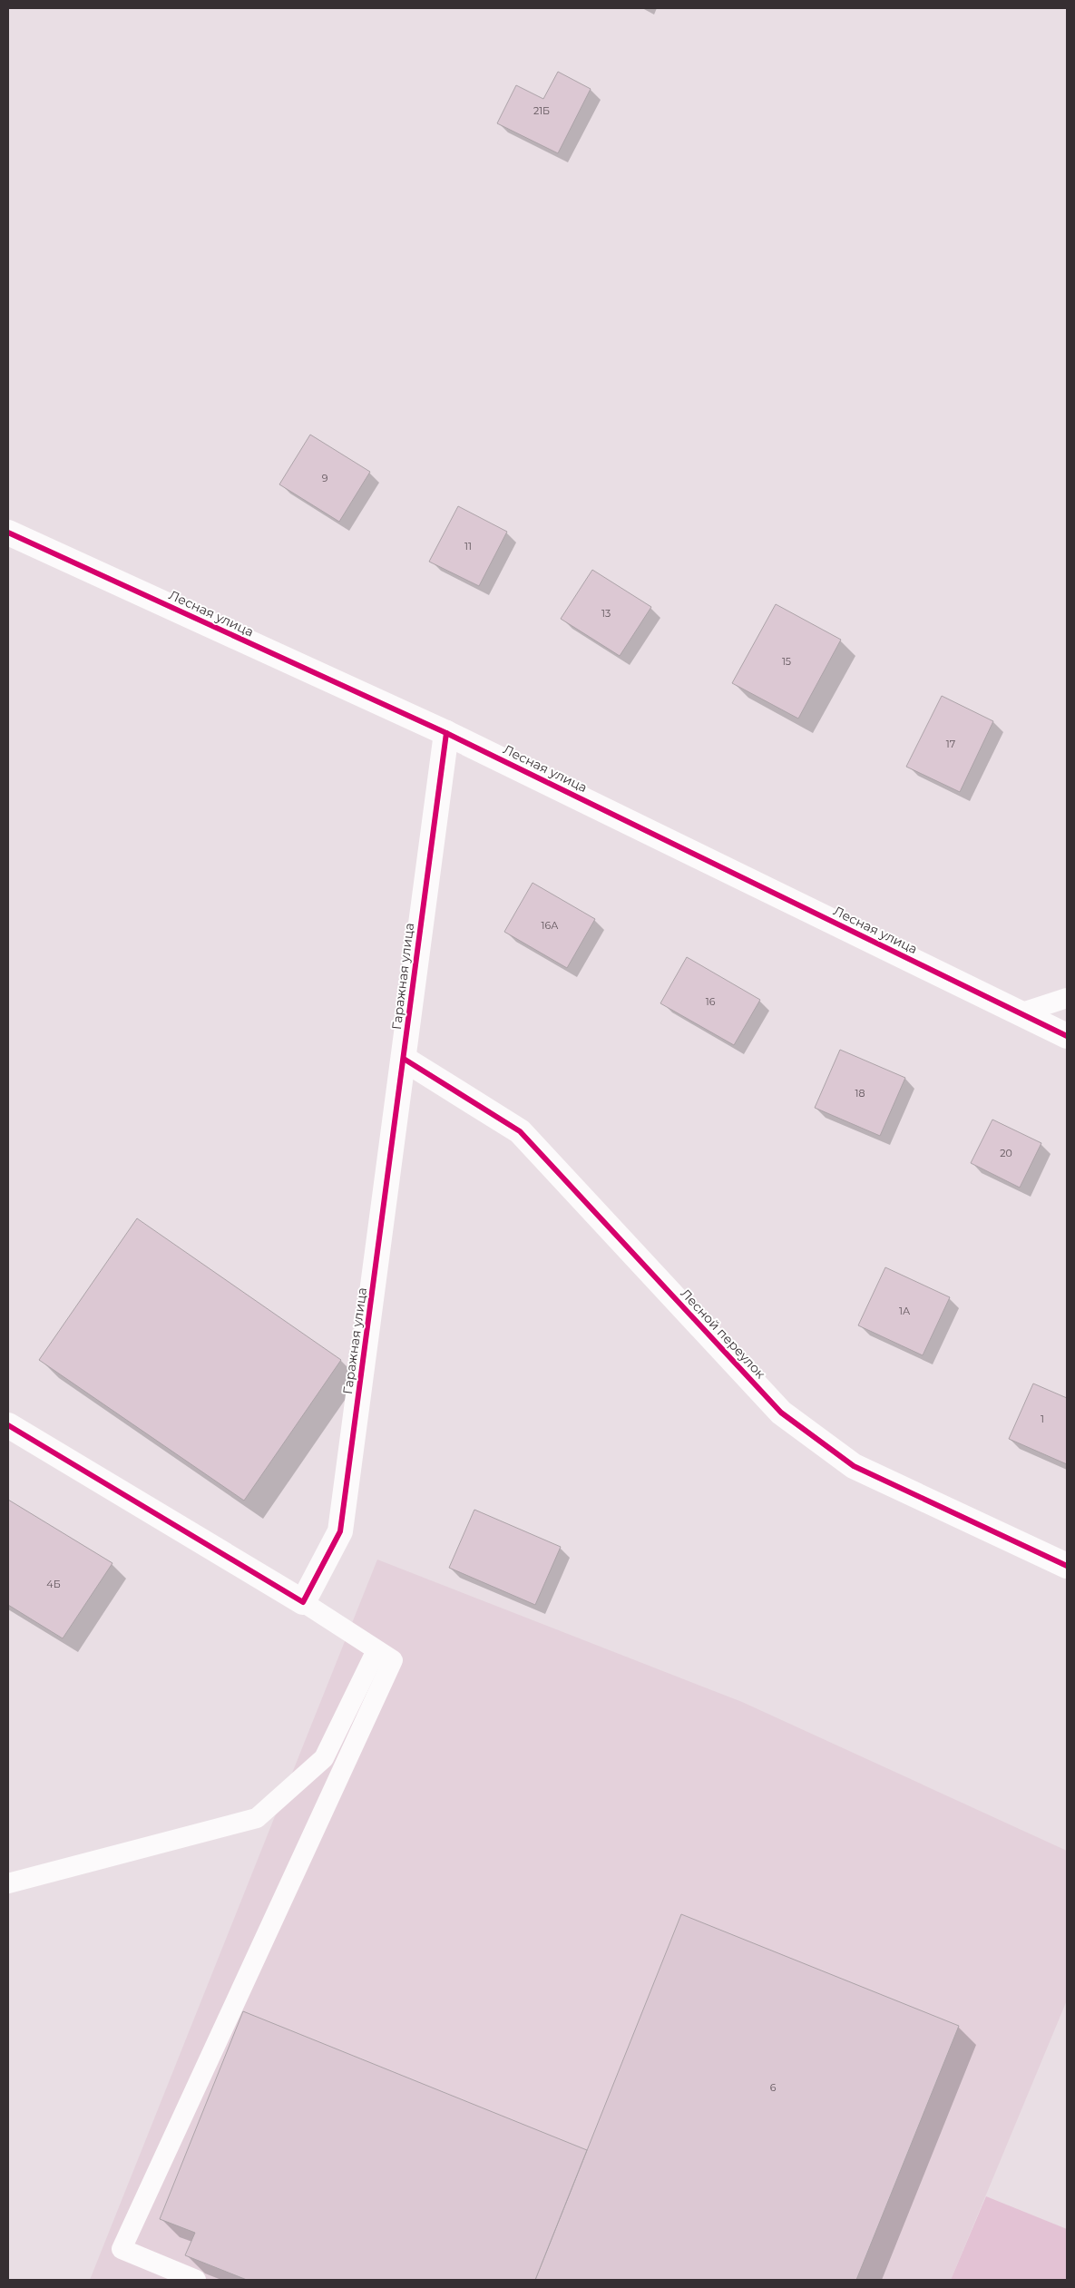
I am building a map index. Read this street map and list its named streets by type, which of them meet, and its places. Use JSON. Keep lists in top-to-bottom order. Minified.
{"streets":{"street":["Лесная улица","Гаражная улица","Лесной переулок"]},"crossings":[["Лесная улица","Гаражная улица"],["Гаражная улица","Лесной переулок"]],"house_numbers":["21Б","9","11","13","15","17","16А","16","18","20","1А","1","4Б","6"]}
